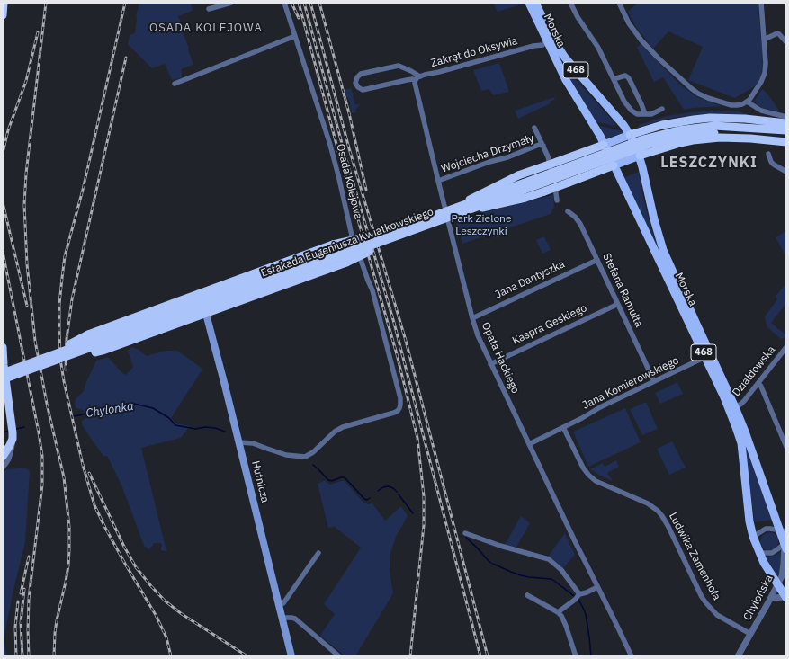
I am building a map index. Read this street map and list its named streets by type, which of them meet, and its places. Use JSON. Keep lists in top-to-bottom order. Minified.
{"streets":{"highway":["Estakada Eugeniusza Kwiatkowskiego"],"main road":["Morska","468","Hutnicza"],"street":["Zakręt do Oksywia","Wojciecha Drzymały","Osada Kolejowa","Jana Dantyszka","Stefana Ramułta","Kaspra Geskiego","Opata Hackiego","Działdowska","Jana Komierowskiego","Ludwika Zamenhofa","Chylońska"]},"crossings":[["Morska","Zakręt do Oksywia"],["Morska","Działdowska"],["Morska","Jana Komierowskiego"],["Morska","Chylońska"],["Zakręt do Oksywia","Opata Hackiego"],["Wojciecha Drzymały","Opata Hackiego"],["Osada Kolejowa","Hutnicza"],["Jana Dantyszka","Stefana Ramułta"],["Jana Dantyszka","Opata Hackiego"],["Stefana Ramułta","Kaspra Geskiego"],["Stefana Ramułta","Jana Komierowskiego"],["Kaspra Geskiego","Opata Hackiego"],["Jana Komierowskiego","Ludwika Zamenhofa"],["Ludwika Zamenhofa","Chylońska"]],"districts":["OSADA KOLEJOWA","LESZCZYNKI"],"water":["Chylonka"],"parks":["Park Zielone Leszczynki"]}
